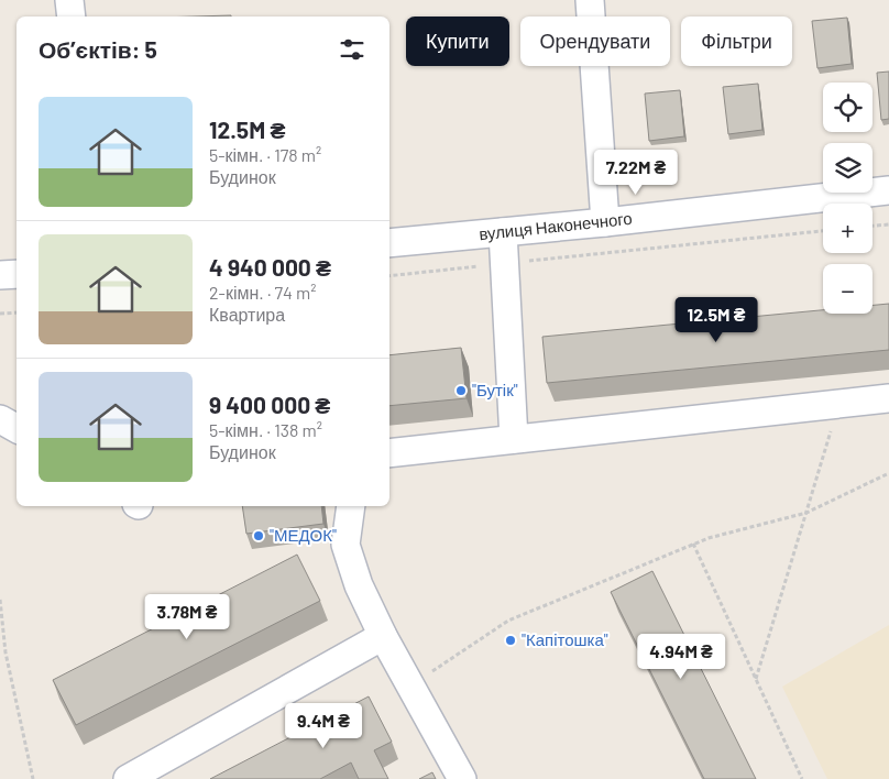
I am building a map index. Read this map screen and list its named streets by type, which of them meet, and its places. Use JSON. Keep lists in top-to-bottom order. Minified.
{"streets":{"street":["вулиця Наконечного"]},"places":["\"Бутік\"","\"МЕДОК\"","\"Капітошка\""],"page":{"chip":["Купити","Орендувати","Фільтри"],"heading":"Об’єктів: 5","map_buttons":["+","−"],"list":[{"name":"12.5M ₴","note":"5-кімн. · 178 m² · Будинок"},{"name":"4 940 000 ₴","note":"2-кімн. · 74 m² · Квартира"},{"name":"9 400 000 ₴","note":"5-кімн. · 138 m² · Будинок"}],"price":["7.22M ₴","12.5M ₴","3.78M ₴","4.94M ₴","9.4M ₴"]}}
